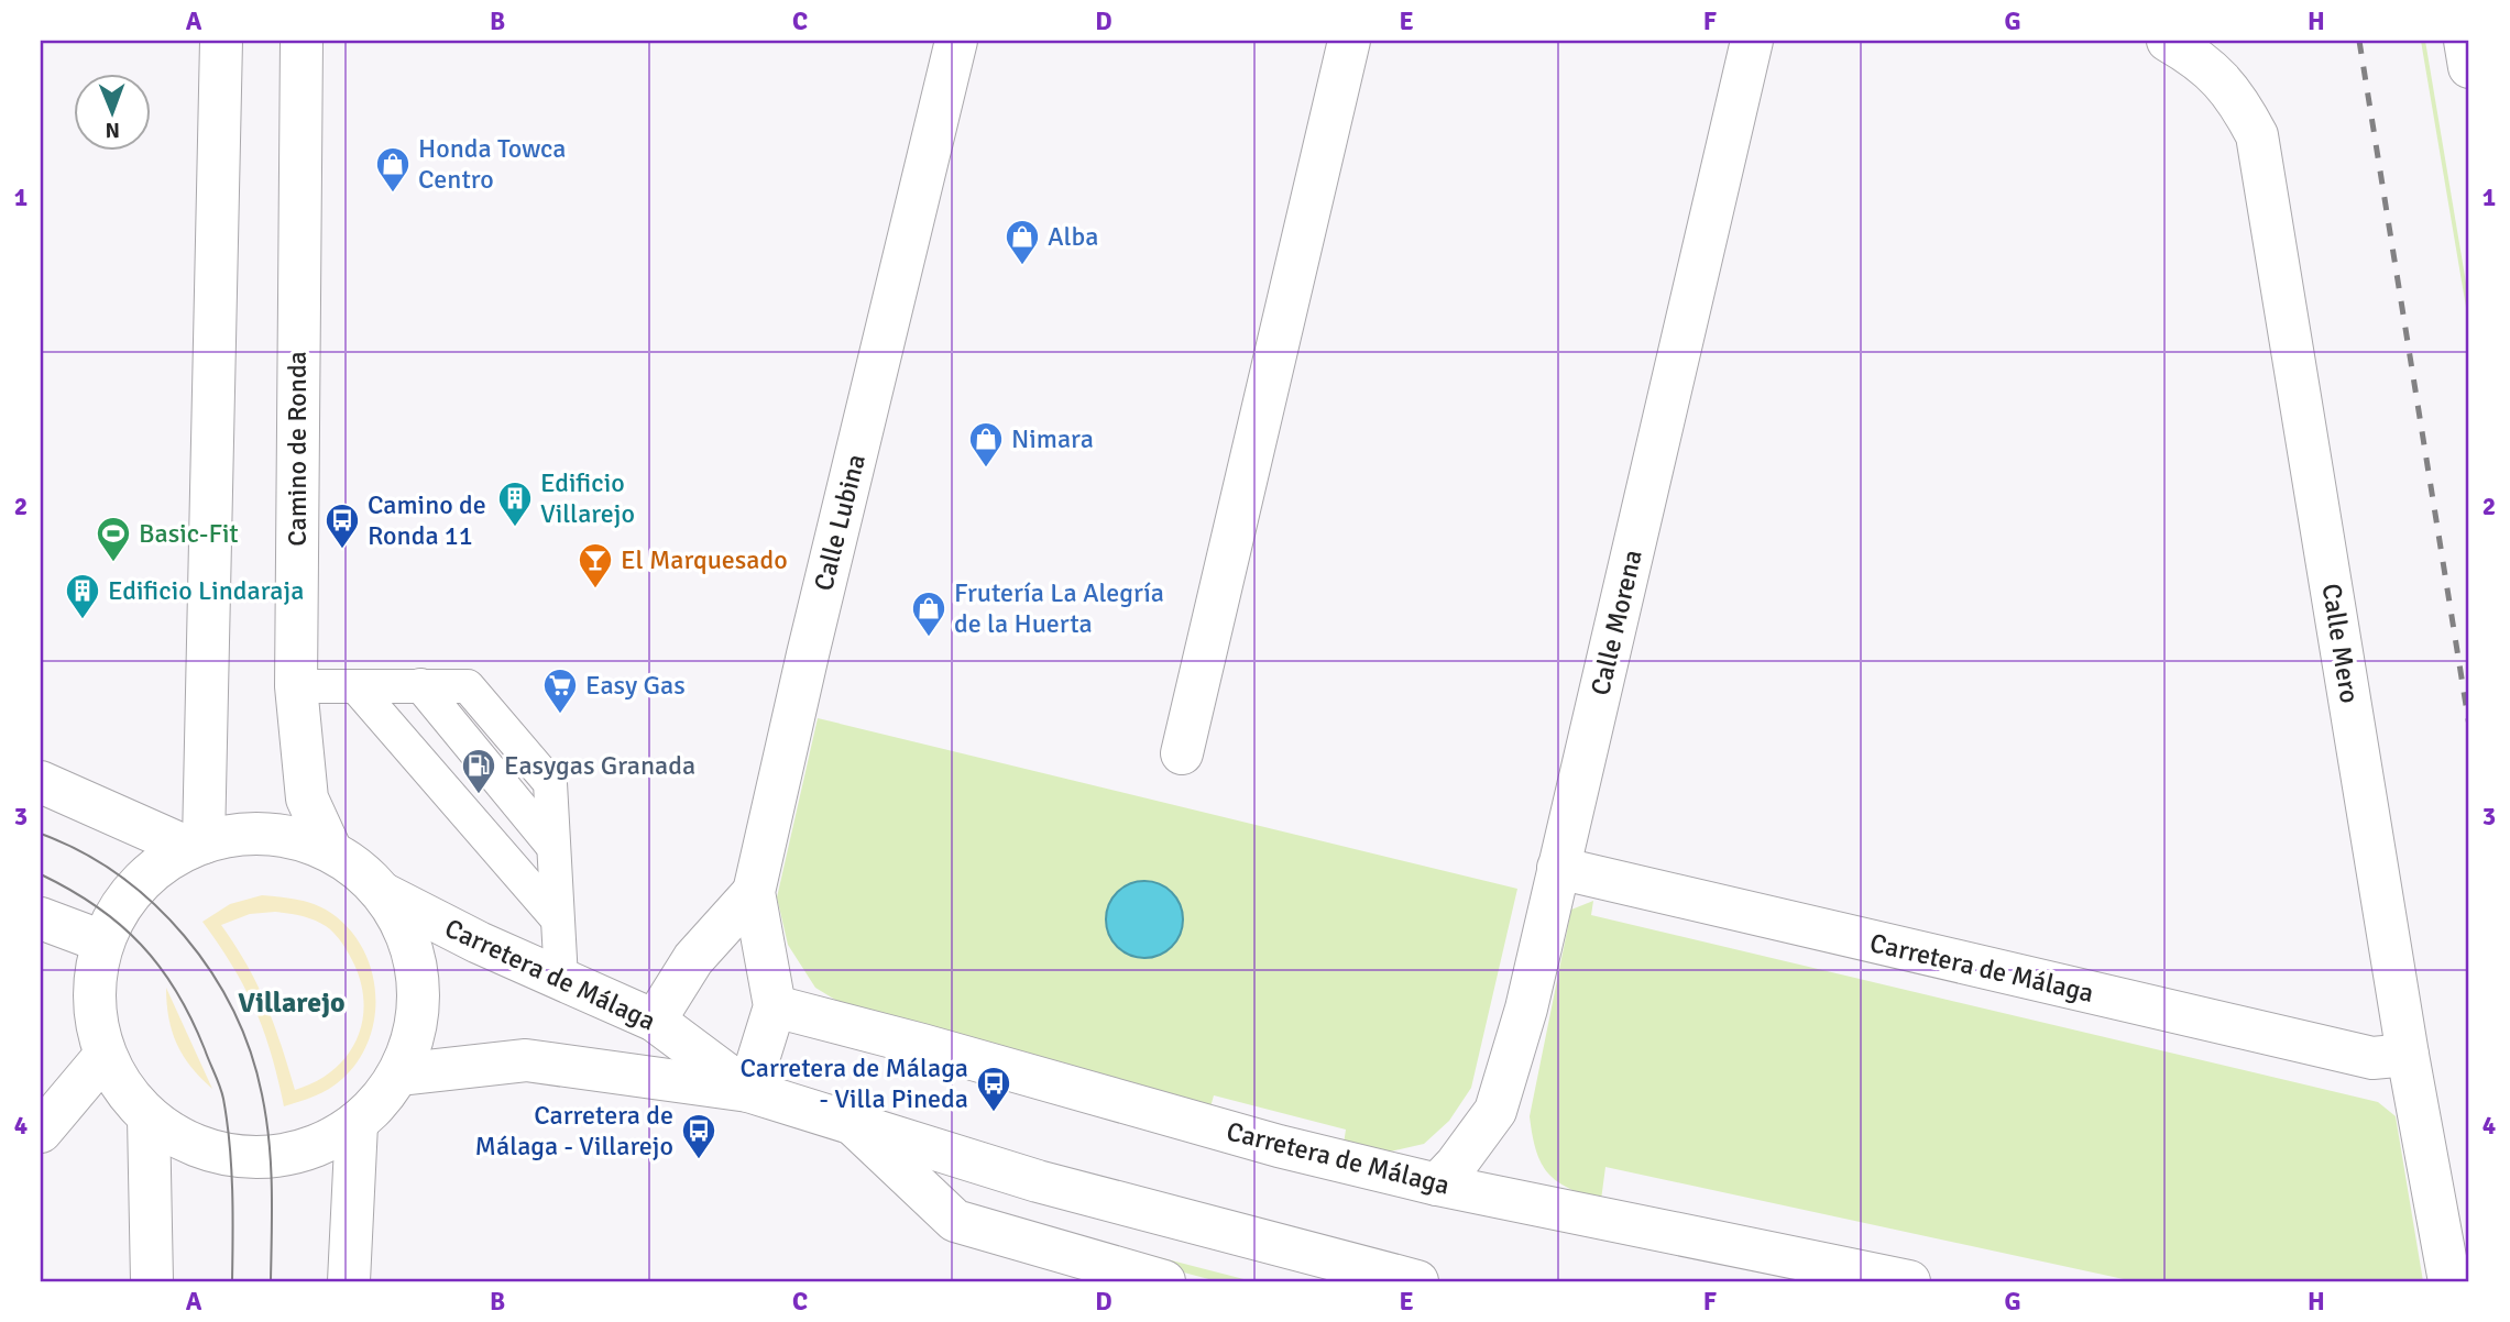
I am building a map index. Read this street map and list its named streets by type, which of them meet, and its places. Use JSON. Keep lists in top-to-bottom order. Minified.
{"streets":{"street":["Camino de Ronda","Calle Lubina","Calle Morena","Calle Mero","Carretera de Málaga"]},"crossings":[["Calle Lubina","Carretera de Málaga"],["Calle Morena","Carretera de Málaga"],["Calle Mero","Carretera de Málaga"]],"districts":["Villarejo"],"places":{"shop":["Honda Towca Centro","Alba","Nimara","Frutería La Alegría de la Huerta"],"building":["Edificio Villarejo","Edificio Lindaraja"],"bus stop":["Camino de Ronda 11","Carretera de Málaga - Villa Pineda","Carretera de Málaga - Villarejo"],"sports":["Basic-Fit"],"bar":["El Marquesado"],"supermarket":["Easy Gas"],"fuel station":["Easygas Granada"]},"north":"bottom","grid":{"columns":["A","B","C","D","E","F","G","H"],"rows":["1","2","3","4"]}}
